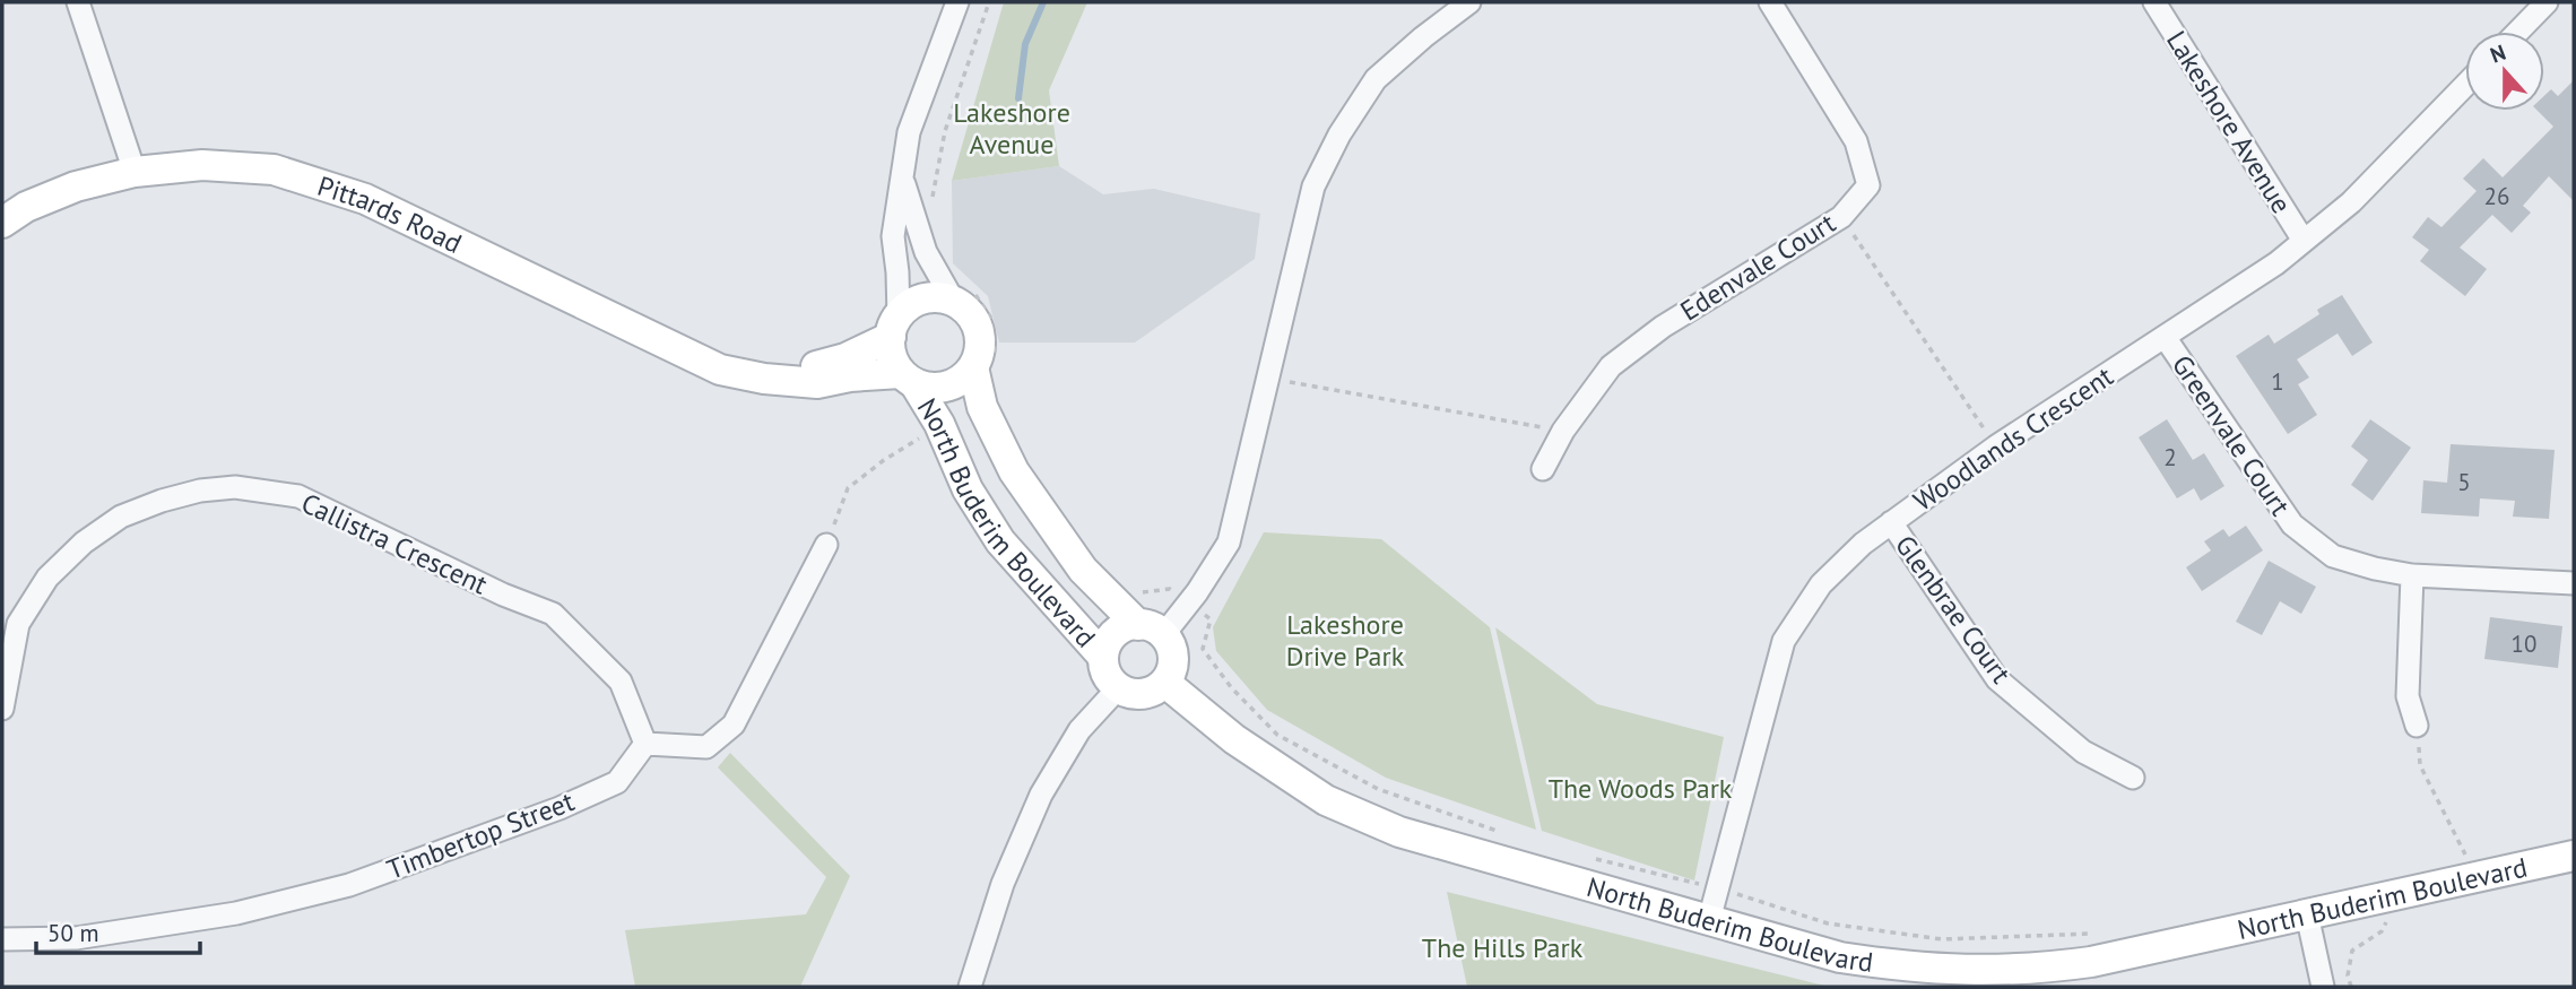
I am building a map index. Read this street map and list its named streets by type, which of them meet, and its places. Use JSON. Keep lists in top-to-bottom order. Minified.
{"streets":{"street":["Lakeshore Avenue","Pittards Road","Edenvale Court","Greenvale Court","Woodlands Crescent","North Buderim Boulevard","Callistra Crescent","Glenbrae Court","Timbertop Street"]},"crossings":[["Lakeshore Avenue","Woodlands Crescent"],["Pittards Road","North Buderim Boulevard"],["Greenvale Court","Woodlands Crescent"],["Woodlands Crescent","North Buderim Boulevard"],["Woodlands Crescent","Glenbrae Court"],["Callistra Crescent","Timbertop Street"]],"parks":["Lakeshore Avenue","Lakeshore Drive Park","The Woods Park","The Hills Park"],"house_numbers":["26","1","2","5","10"],"scale_bar":"50 m","north":"top"}
